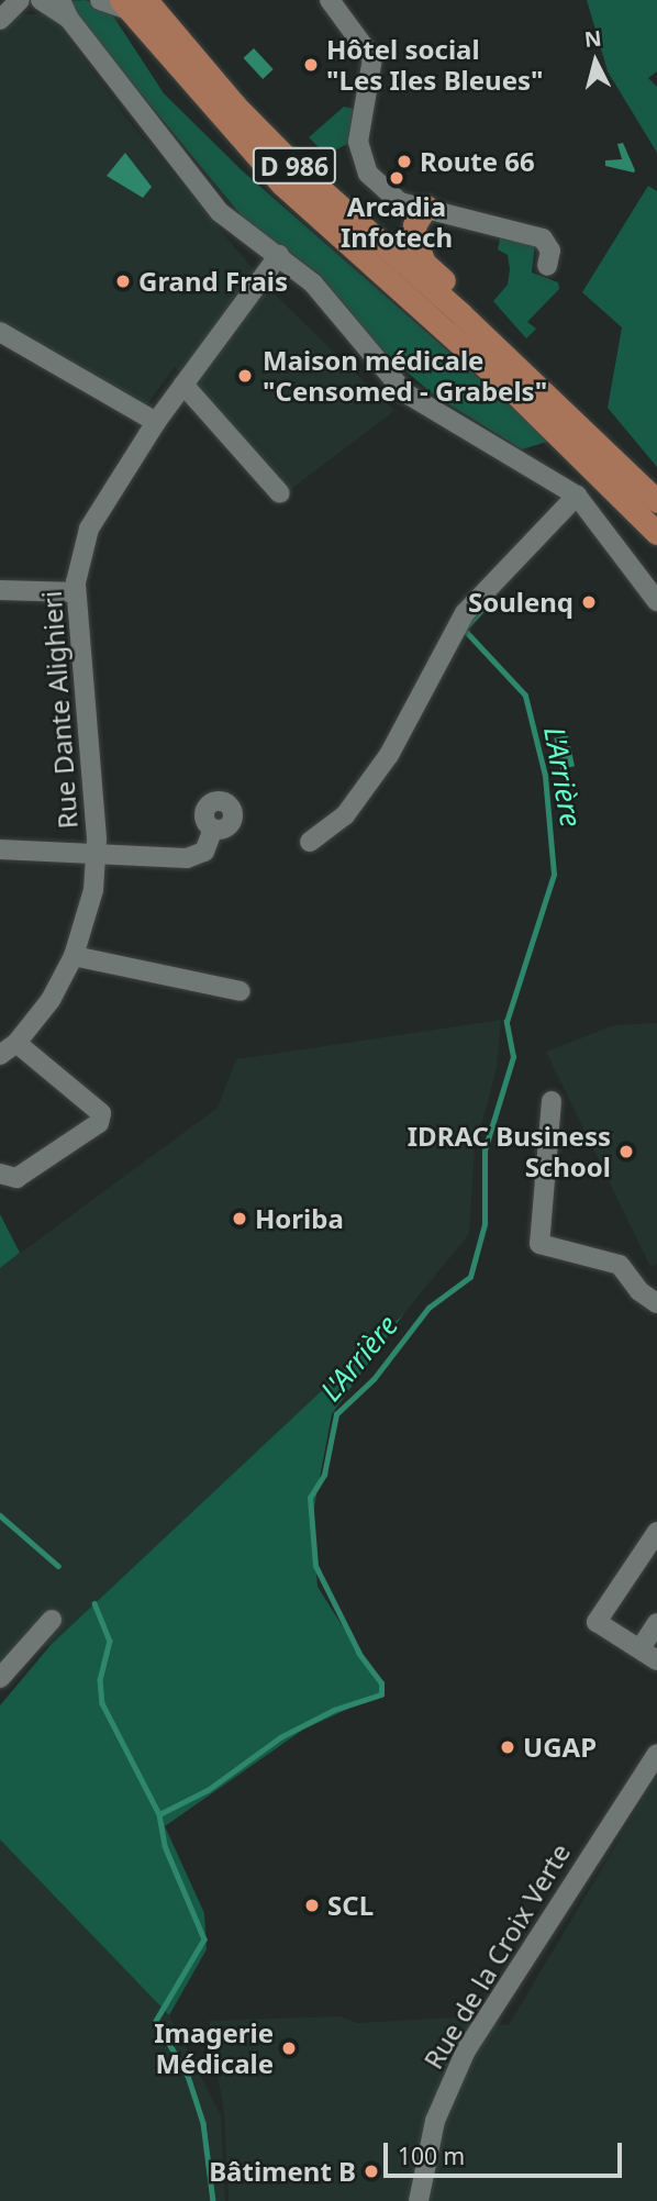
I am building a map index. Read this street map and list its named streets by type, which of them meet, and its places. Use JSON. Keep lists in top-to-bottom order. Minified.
{"streets":{"main road":["D 986"],"street":["Rue Dante Alighieri","Rue de la Croix Verte"]},"water":["L'Arrière"],"places":["Hôtel social \"Les Iles Bleues\"","Route 66","Arcadia Infotech","Grand Frais","Maison médicale \"Censomed - Grabels\"","Soulenq","IDRAC Business School","Horiba","UGAP","SCL","Imagerie Médicale","Bâtiment B"],"scale_bar":"100 m","north":"top"}
